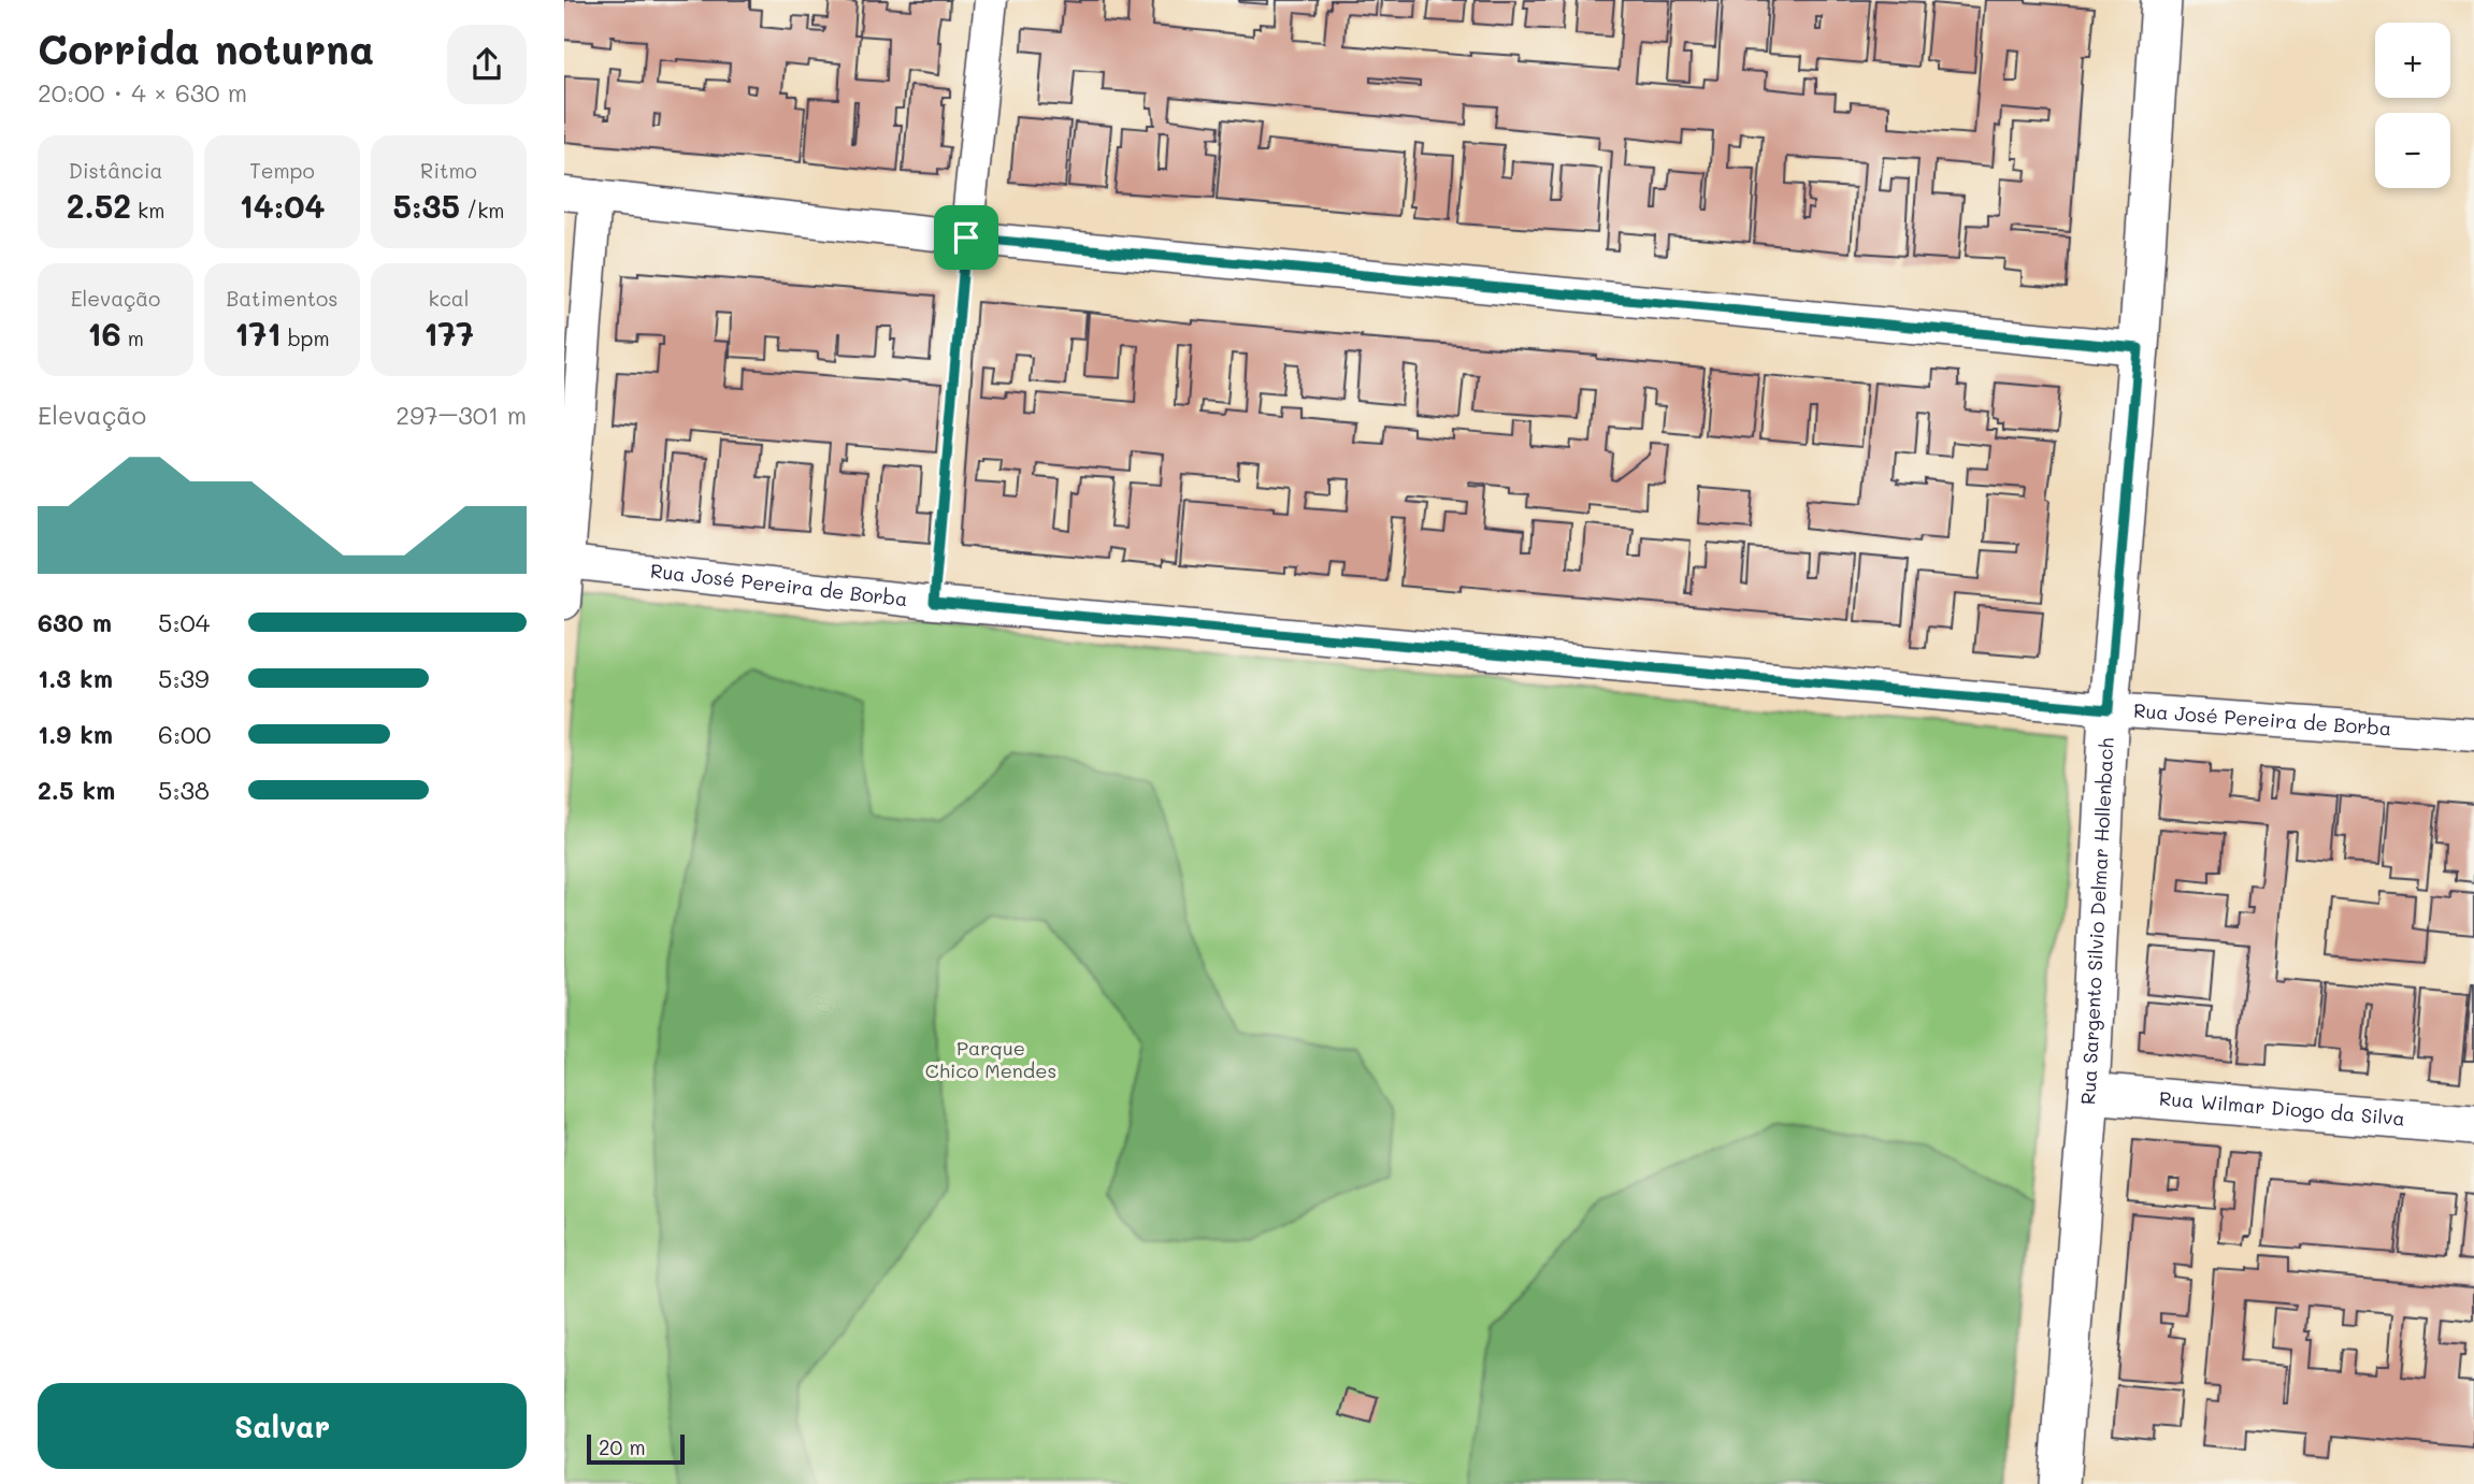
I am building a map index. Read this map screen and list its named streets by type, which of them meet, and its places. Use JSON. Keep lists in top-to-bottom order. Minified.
{"streets":{"street":["Rua José Pereira de Borba","Rua Sargento Silvio Delmar Hollenbach","Rua Wilmar Diogo da Silva"]},"crossings":[["Rua José Pereira de Borba","Rua Sargento Silvio Delmar Hollenbach"],["Rua Sargento Silvio Delmar Hollenbach","Rua Wilmar Diogo da Silva"]],"parks":["Parque Chico Mendes"],"scale_bar":"20 m","page":{"heading":["Corrida noturna","20:00 · 4 × 630 m"],"map_buttons":["+","−"],"stats":[["Distância","2.52 km"],["Tempo","14:04"],["Ritmo","5:35 /km"],["Elevação","16 m"],["Batimentos","171 bpm"],["kcal","177"]],"chart":["Elevação","297–301 m"],"list":[{"name":"630 m","note":"5:04"},{"name":"1.3 km","note":"5:39"},{"name":"1.9 km","note":"6:00"},{"name":"2.5 km","note":"5:38"}],"buttons":"Salvar","scale":"20 m"}}
